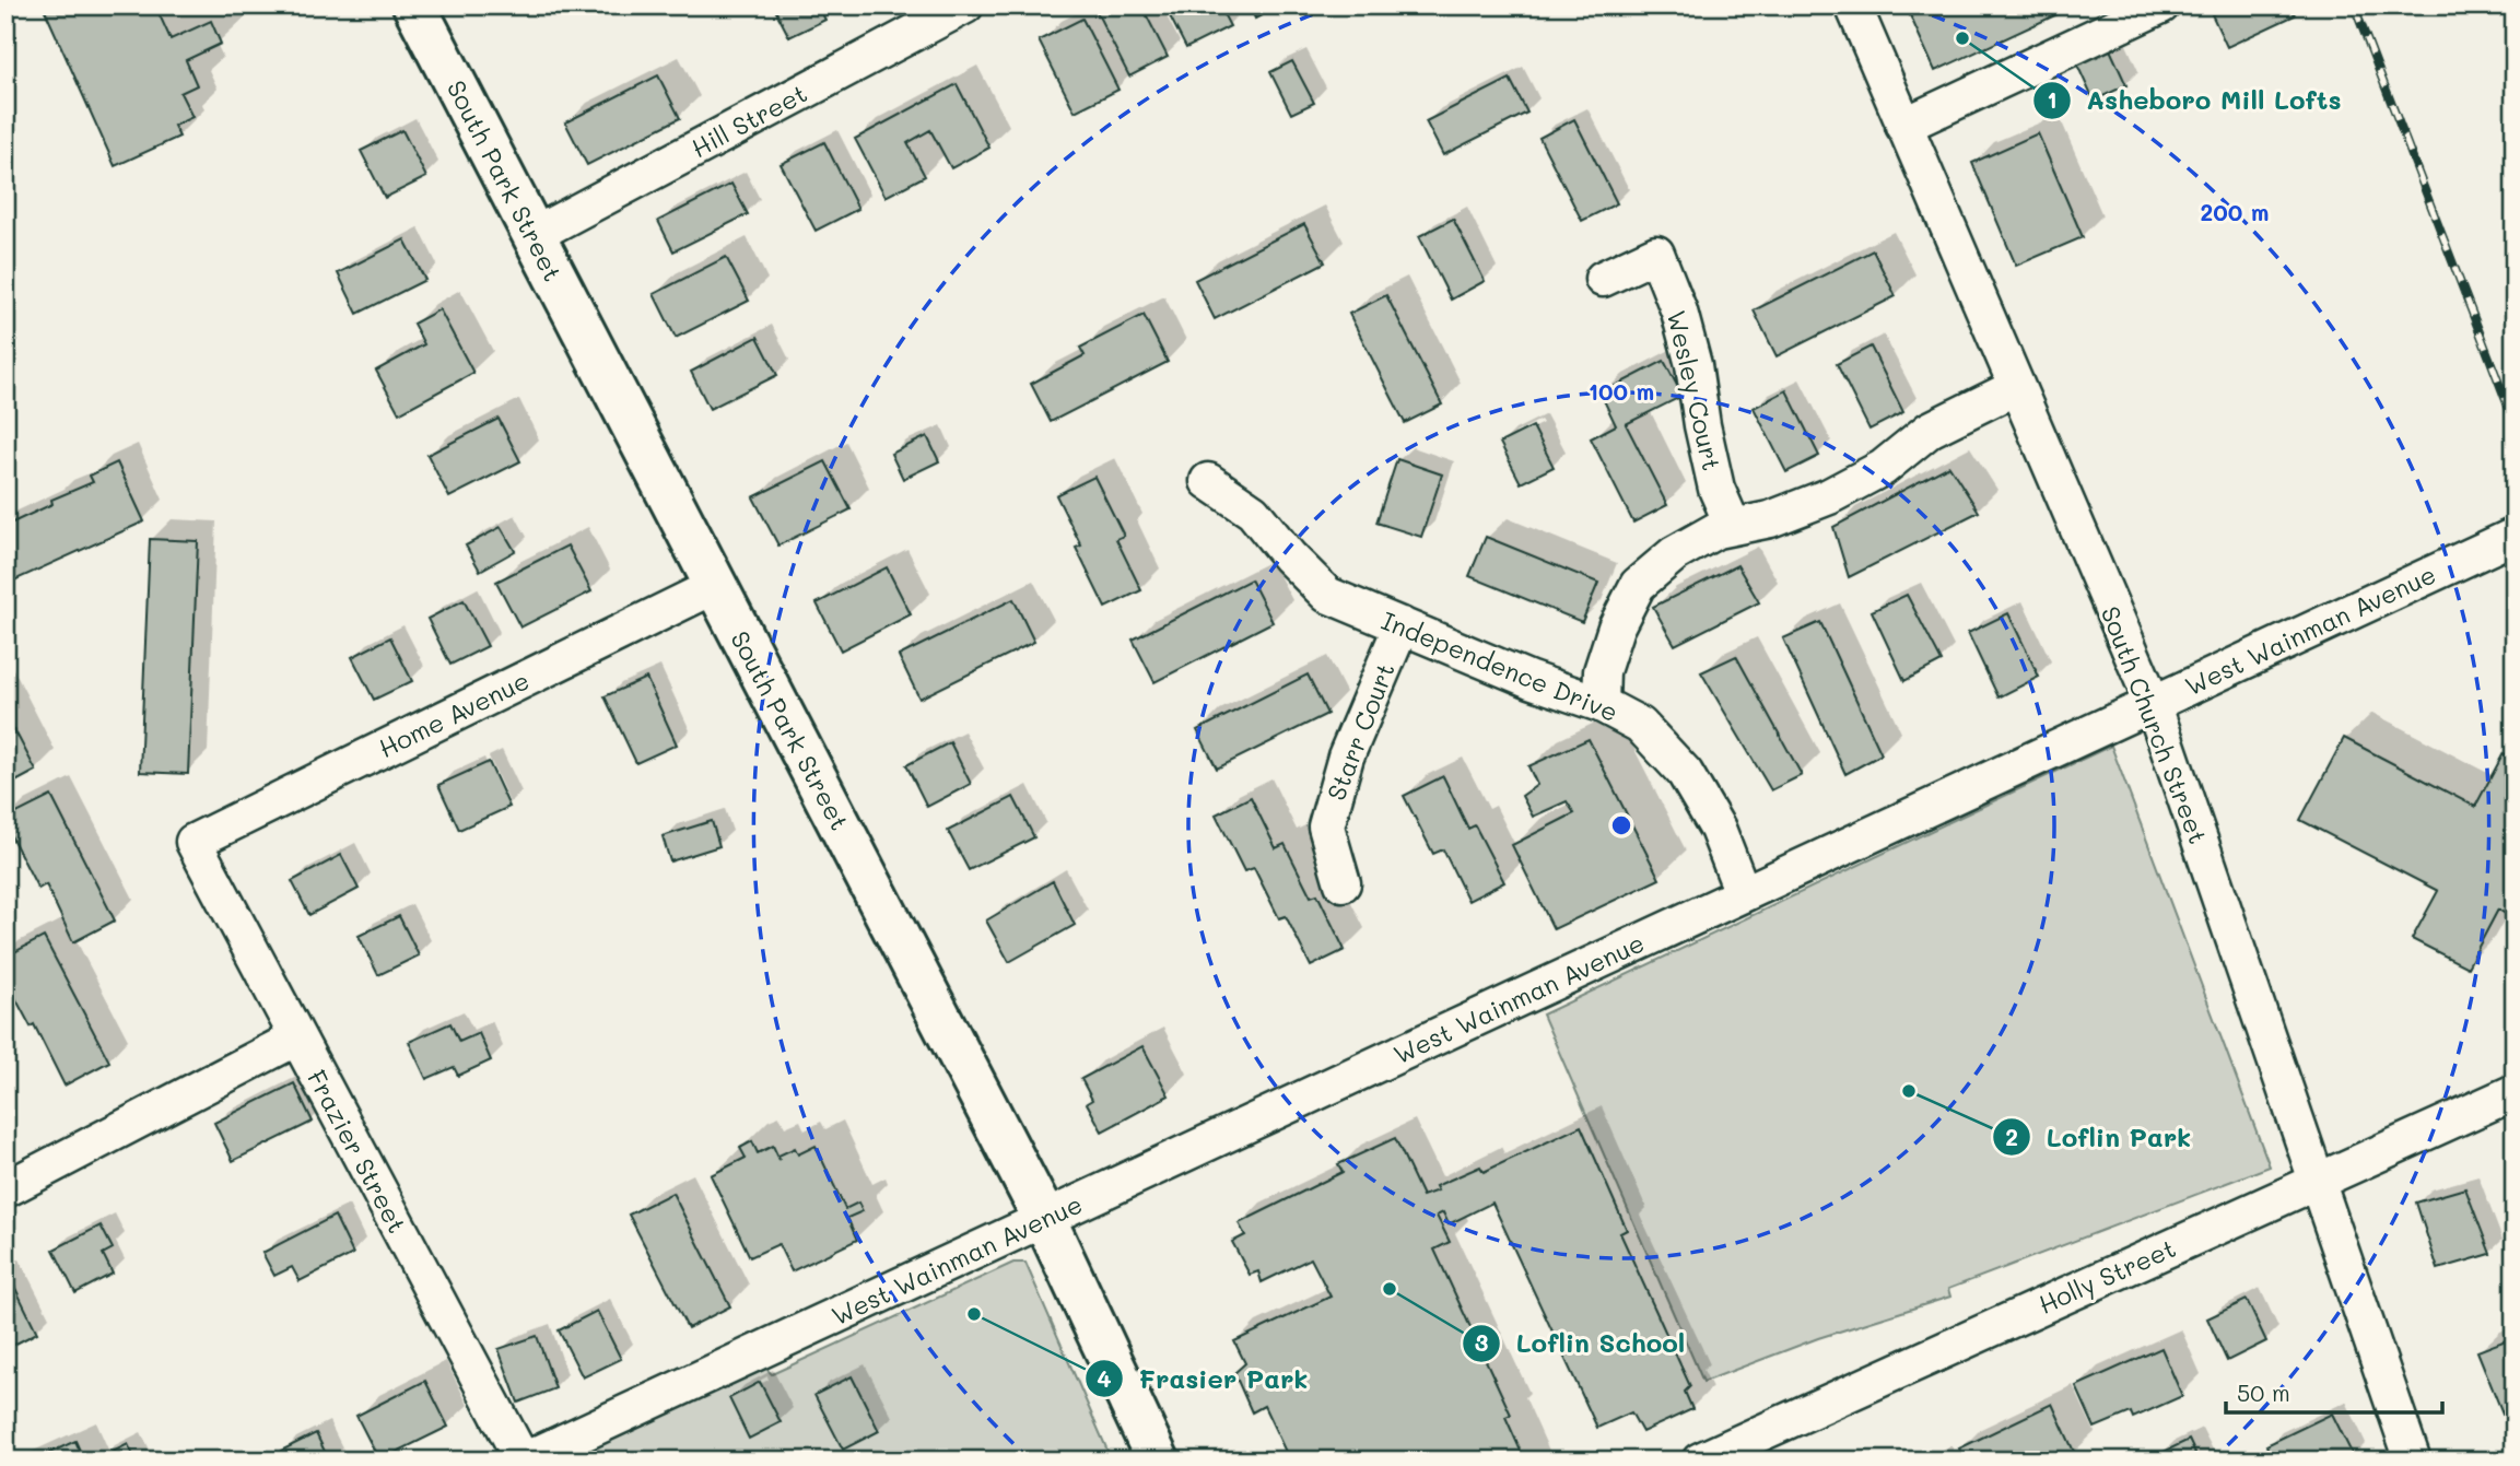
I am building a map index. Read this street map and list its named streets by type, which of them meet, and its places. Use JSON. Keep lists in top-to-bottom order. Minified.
{"streets":{"main road":["South Park Street"],"street":["Hill Street","Wesley Court","West Wainman Avenue","Independence Drive","Home Avenue","South Church Street","Starr Court","Frazier Street","Holly Street"]},"crossings":[["Hill Street","South Park Street"],["South Park Street","West Wainman Avenue"],["South Park Street","Home Avenue"],["West Wainman Avenue","Independence Drive"],["West Wainman Avenue","South Church Street"],["West Wainman Avenue","Frazier Street"],["Independence Drive","Starr Court"],["Home Avenue","Frazier Street"],["South Church Street","Holly Street"]],"places":["Asheboro Mill Lofts","Loflin Park","Loflin School","Frasier Park"],"scale_bar":"50 m","rings":["200 m","100 m"]}
